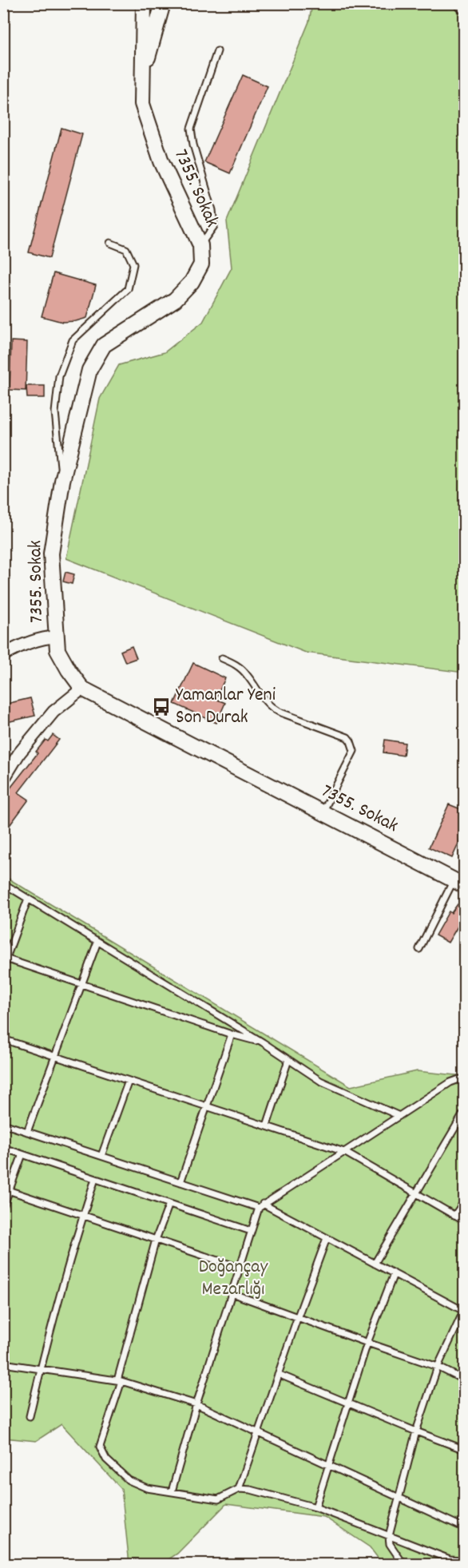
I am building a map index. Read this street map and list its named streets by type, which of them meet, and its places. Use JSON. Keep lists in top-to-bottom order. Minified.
{"streets":{"street":["7355. Sokak"]},"parks":["Doğançay Mezarlığı"],"places":{"bus stop":["Yamanlar Yeni Son Durak"]}}
